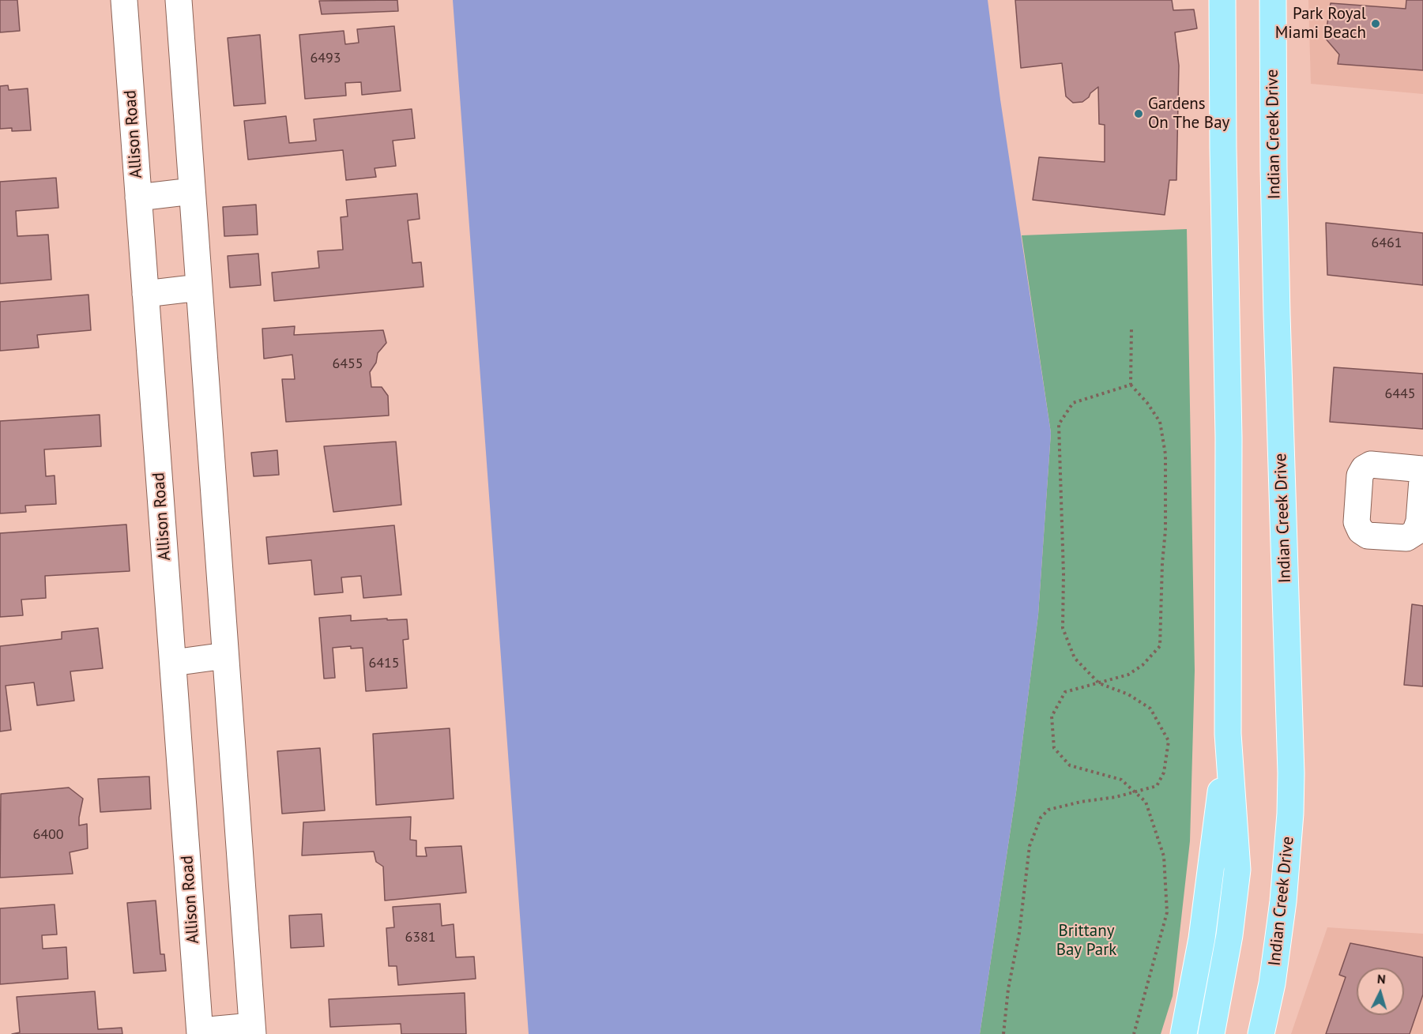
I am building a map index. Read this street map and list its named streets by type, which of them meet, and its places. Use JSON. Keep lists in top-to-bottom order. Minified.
{"streets":{"main road":["Indian Creek Drive"],"street":["Allison Road"]},"parks":["Brittany Bay Park"],"places":["Park Royal Miami Beach","Gardens On The Bay"],"house_numbers":["6493","6461","6455","6445","6415","6400","6381"],"north":"top"}
